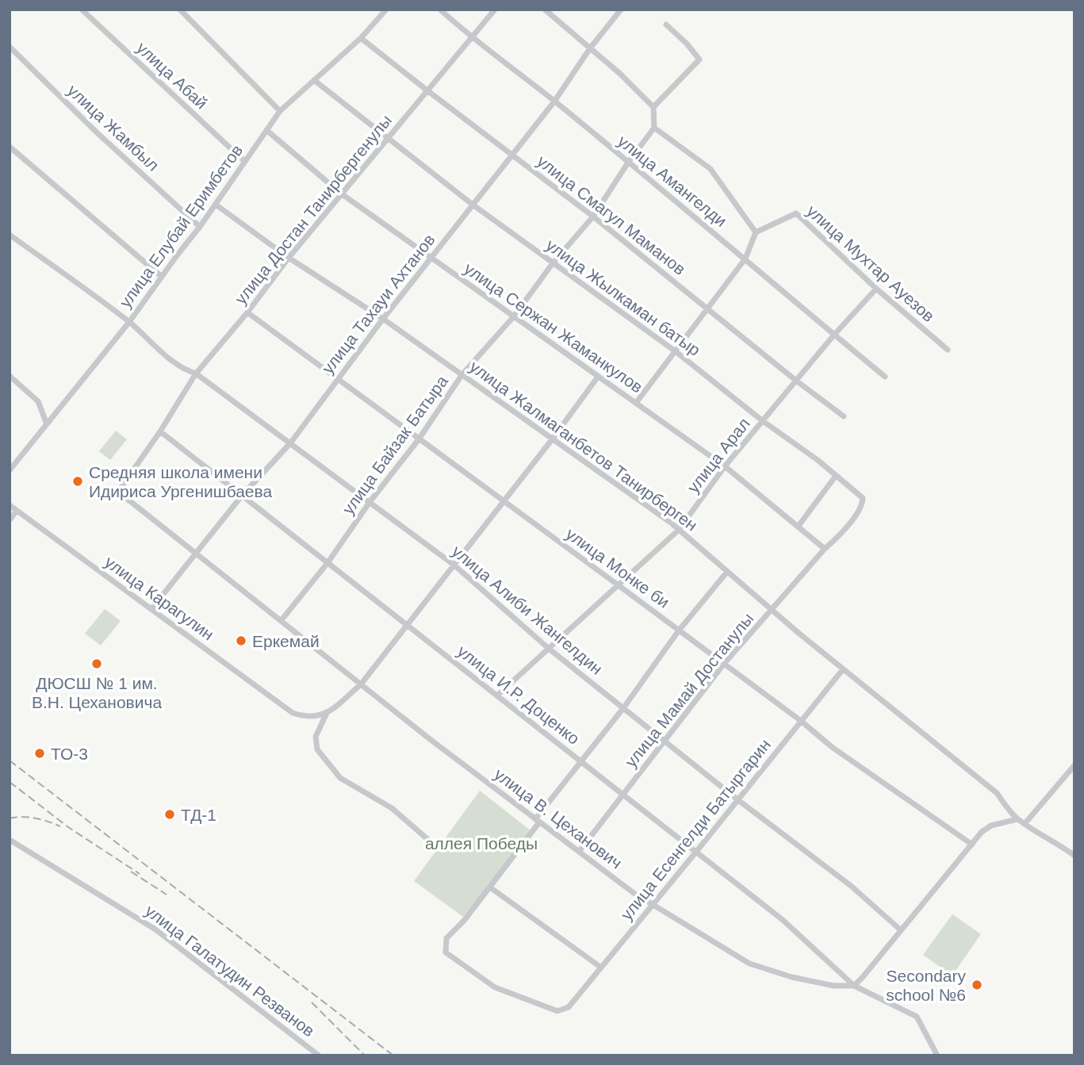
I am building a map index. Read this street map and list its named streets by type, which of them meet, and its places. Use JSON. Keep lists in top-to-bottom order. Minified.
{"streets":{"street":["улица Абай","улица Жамбыл","улица Амангелди","улица Достан Танирбергенулы","улица Смагул Маманов","улица Елубай Еримбетов","улица Мухтар Ауезов","улица Жылкаман батыр","улица Тахауи Ахтанов","улица Сержан Жаманкулов","улица Байзак Батыра","улица Жалмаганбетов Танирберген","улица Арал","улица Монке би","улица Карагулин","улица Алиби Жангелдин","улица Мамай Достанулы","улица И.Р. Доценко","улица В. Цеханович","улица Есенгелди Батыргарин","улица Галатудин Резванов"]},"crossings":[["улица Абай","улица Елубай Еримбетов"],["улица Жамбыл","улица Елубай Еримбетов"],["улица Амангелди","улица Достан Танирбергенулы"],["улица Амангелди","улица Тахауи Ахтанов"],["улица Амангелди","улица Байзак Батыра"],["улица Амангелди","улица Арал"],["улица Достан Танирбергенулы","улица Смагул Маманов"],["улица Достан Танирбергенулы","улица Жылкаман батыр"],["улица Достан Танирбергенулы","улица Сержан Жаманкулов"],["улица Достан Танирбергенулы","улица Жалмаганбетов Танирберген"],["улица Достан Танирбергенулы","улица Монке би"],["улица Достан Танирбергенулы","улица Алиби Жангелдин"],["улица Достан Танирбергенулы","улица И.Р. Доценко"],["улица Достан Танирбергенулы","улица В. Цеханович"],["улица Смагул Маманов","улица Елубай Еримбетов"],["улица Смагул Маманов","улица Тахауи Ахтанов"],["улица Смагул Маманов","улица Байзак Батыра"],["улица Смагул Маманов","улица Арал"],["улица Елубай Еримбетов","улица Жылкаман батыр"],["улица Елубай Еримбетов","улица Сержан Жаманкулов"],["улица Елубай Еримбетов","улица Жалмаганбетов Танирберген"],["улица Елубай Еримбетов","улица Алиби Жангелдин"],["улица Мухтар Ауезов","улица Арал"],["улица Жылкаман батыр","улица Тахауи Ахтанов"],["улица Жылкаман батыр","улица Сержан Жаманкулов"],["улица Жылкаман батыр","улица Байзак Батыра"],["улица Жылкаман батыр","улица Арал"],["улица Жылкаман батыр","улица Мамай Достанулы"],["улица Тахауи Ахтанов","улица Сержан Жаманкулов"],["улица Тахауи Ахтанов","улица Жалмаганбетов Танирберген"],["улица Тахауи Ахтанов","улица Монке би"],["улица Тахауи Ахтанов","улица Карагулин"],["улица Тахауи Ахтанов","улица Алиби Жангелдин"],["улица Тахауи Ахтанов","улица И.Р. Доценко"],["улица Тахауи Ахтанов","улица В. Цеханович"],["улица Сержан Жаманкулов","улица Байзак Батыра"],["улица Сержан Жаманкулов","улица Арал"],["улица Сержан Жаманкулов","улица Мамай Достанулы"],["улица Байзак Батыра","улица Жалмаганбетов Танирберген"],["улица Байзак Батыра","улица Монке би"],["улица Байзак Батыра","улица Алиби Жангелдин"],["улица Байзак Батыра","улица И.Р. Доценко"],["улица Байзак Батыра","улица В. Цеханович"],["улица Жалмаганбетов Танирберген","улица Арал"],["улица Жалмаганбетов Танирберген","улица Мамай Достанулы"],["улица Жалмаганбетов Танирберген","улица Есенгелди Батыргарин"],["улица Арал","улица Монке би"],["улица Арал","улица Алиби Жангелдин"],["улица Арал","улица И.Р. Доценко"],["улица Монке би","улица Мамай Достанулы"],["улица Монке би","улица Есенгелди Батыргарин"],["улица Алиби Жангелдин","улица Мамай Достанулы"],["улица Алиби Жангелдин","улица Есенгелди Батыргарин"],["улица Мамай Достанулы","улица И.Р. Доценко"],["улица Мамай Достанулы","улица В. Цеханович"],["улица И.Р. Доценко","улица В. Цеханович"],["улица И.Р. Доценко","улица Есенгелди Батыргарин"],["улица В. Цеханович","улица Есенгелди Батыргарин"]],"parks":["аллея Победы"],"places":["Средняя школа имени Идириса Ургенишбаева","Еркемай","ДЮСШ № 1 им. В.Н. Цехановича","ТО-3","ТД-1","Secondary school №6"]}
